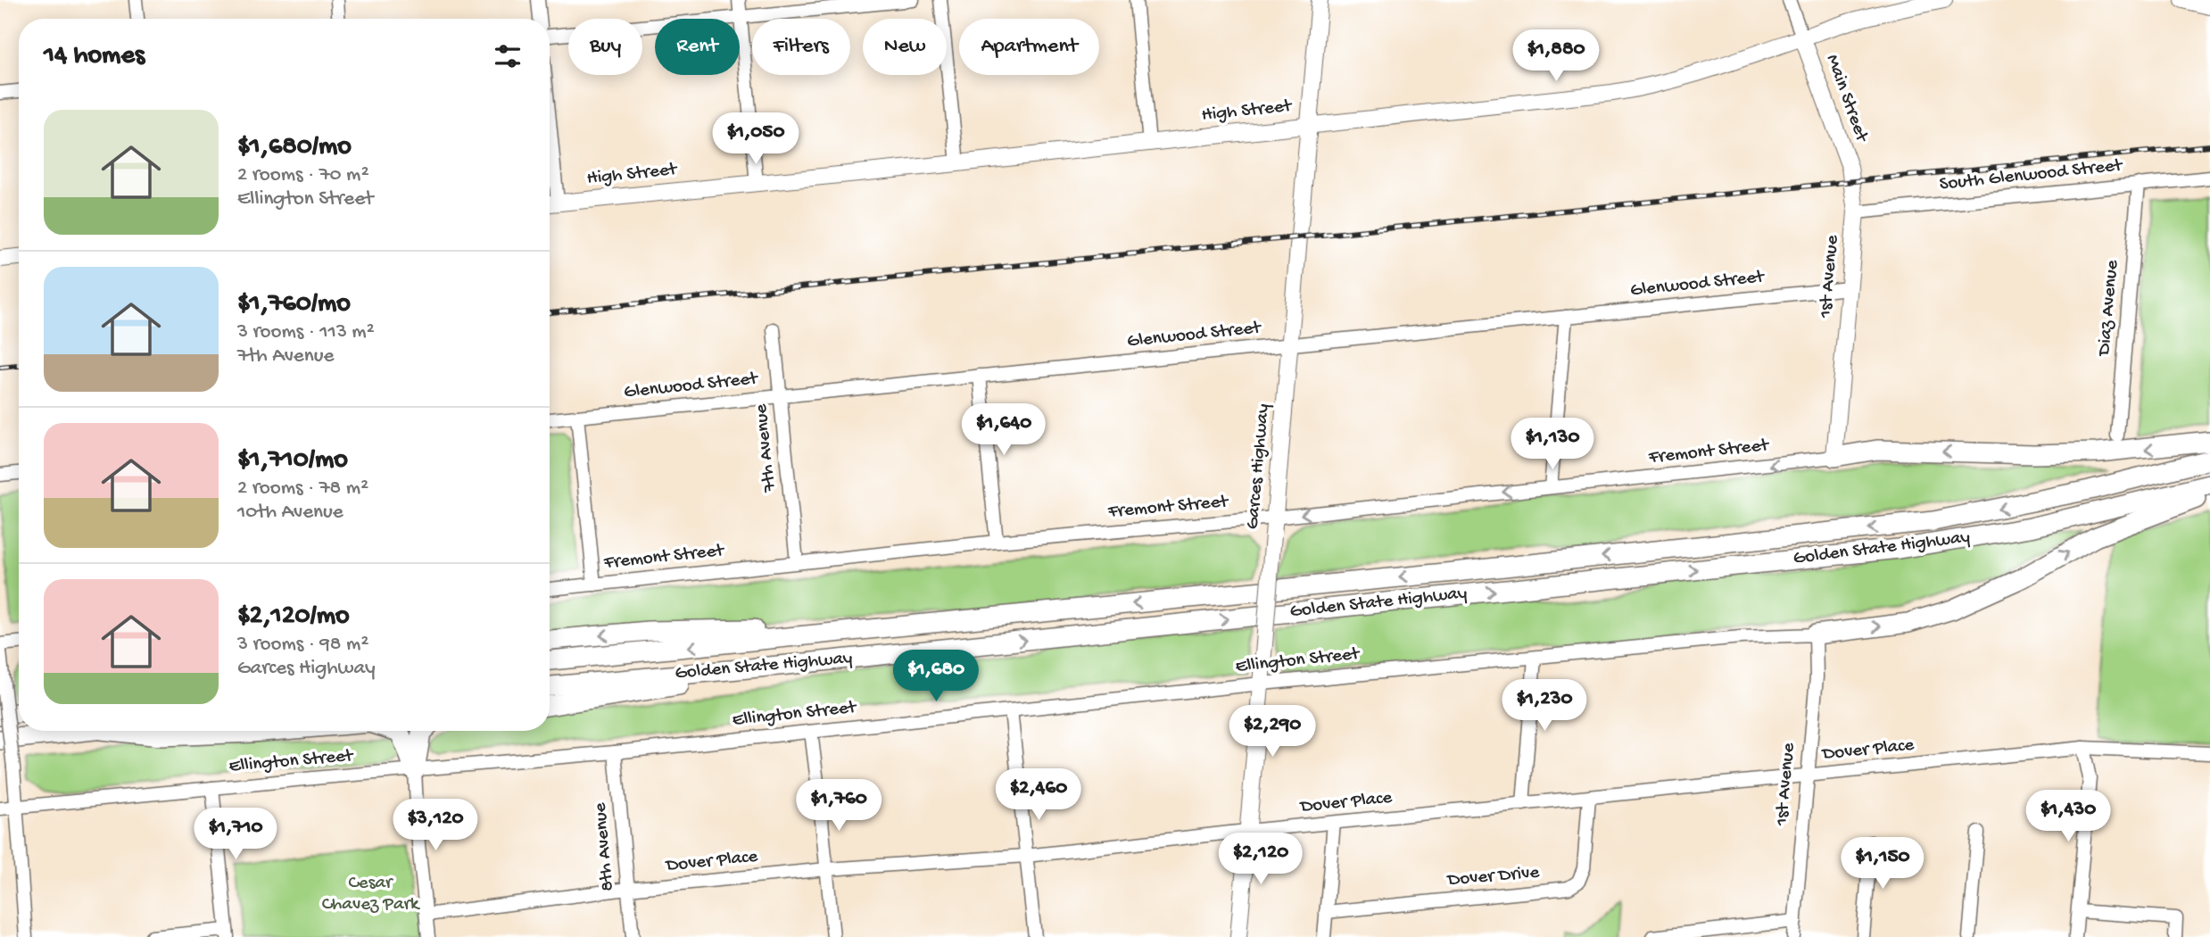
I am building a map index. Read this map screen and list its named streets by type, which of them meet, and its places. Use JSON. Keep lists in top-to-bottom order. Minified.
{"streets":{"highway":["Golden State Highway"],"main road":["Main Street","High Street","1st Avenue","Garces Highway"],"street":["South Glenwood Street","Glenwood Street","Diaz Avenue","7th Avenue","Fremont Street","Ellington Street","Dover Place","8th Avenue","Dover Drive"]},"crossings":[["Main Street","High Street"],["Main Street","South Glenwood Street"],["Main Street","1st Avenue"],["High Street","Garces Highway"],["South Glenwood Street","1st Avenue"],["South Glenwood Street","Diaz Avenue"],["1st Avenue","Glenwood Street"],["1st Avenue","Fremont Street"],["1st Avenue","Ellington Street"],["1st Avenue","Dover Place"],["Glenwood Street","7th Avenue"],["Glenwood Street","Garces Highway"],["7th Avenue","Fremont Street"],["Fremont Street","Garces Highway"],["Garces Highway","Ellington Street"],["Garces Highway","Dover Place"],["Ellington Street","8th Avenue"],["Dover Place","8th Avenue"],["Dover Place","Dover Drive"]],"one_way":["Fremont Street"],"parks":["Cesar Chavez Park"],"page":{"chip":["Buy","Rent","Filters","New","Apartment"],"heading":"14 homes","price":["$1,880","$1,050","$1,640","$1,130","$1,680","$1,230","$2,290","$2,460","$1,760","$1,430","$3,120","$1,710","$2,120","$1,150"],"list":[{"name":"$1,680/mo","note":"2 rooms · 70 m² · Ellington Street"},{"name":"$1,760/mo","note":"3 rooms · 113 m² · 7th Avenue"},{"name":"$1,710/mo","note":"2 rooms · 78 m² · 10th Avenue"},{"name":"$2,120/mo","note":"3 rooms · 98 m² · Garces Highway"}]}}
